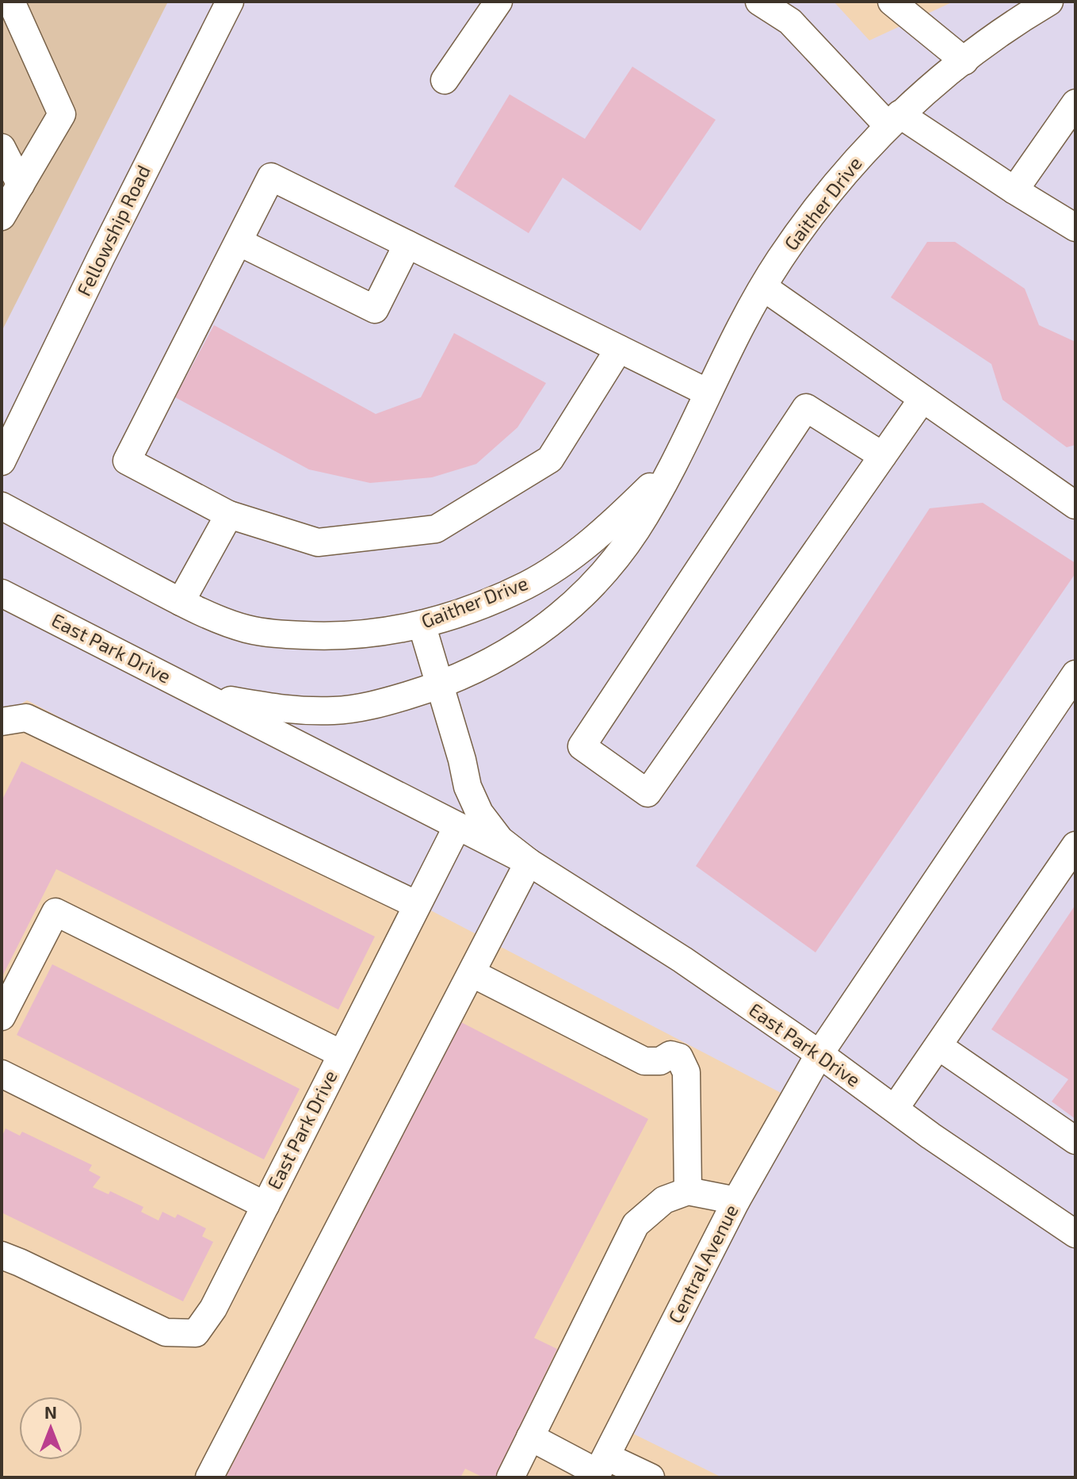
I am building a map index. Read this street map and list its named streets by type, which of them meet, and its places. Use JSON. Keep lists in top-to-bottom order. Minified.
{"streets":{"street":["Gaither Drive","Fellowship Road","East Park Drive","Central Avenue"]},"crossings":[["Gaither Drive","East Park Drive"],["East Park Drive","Central Avenue"]],"north":"top"}
